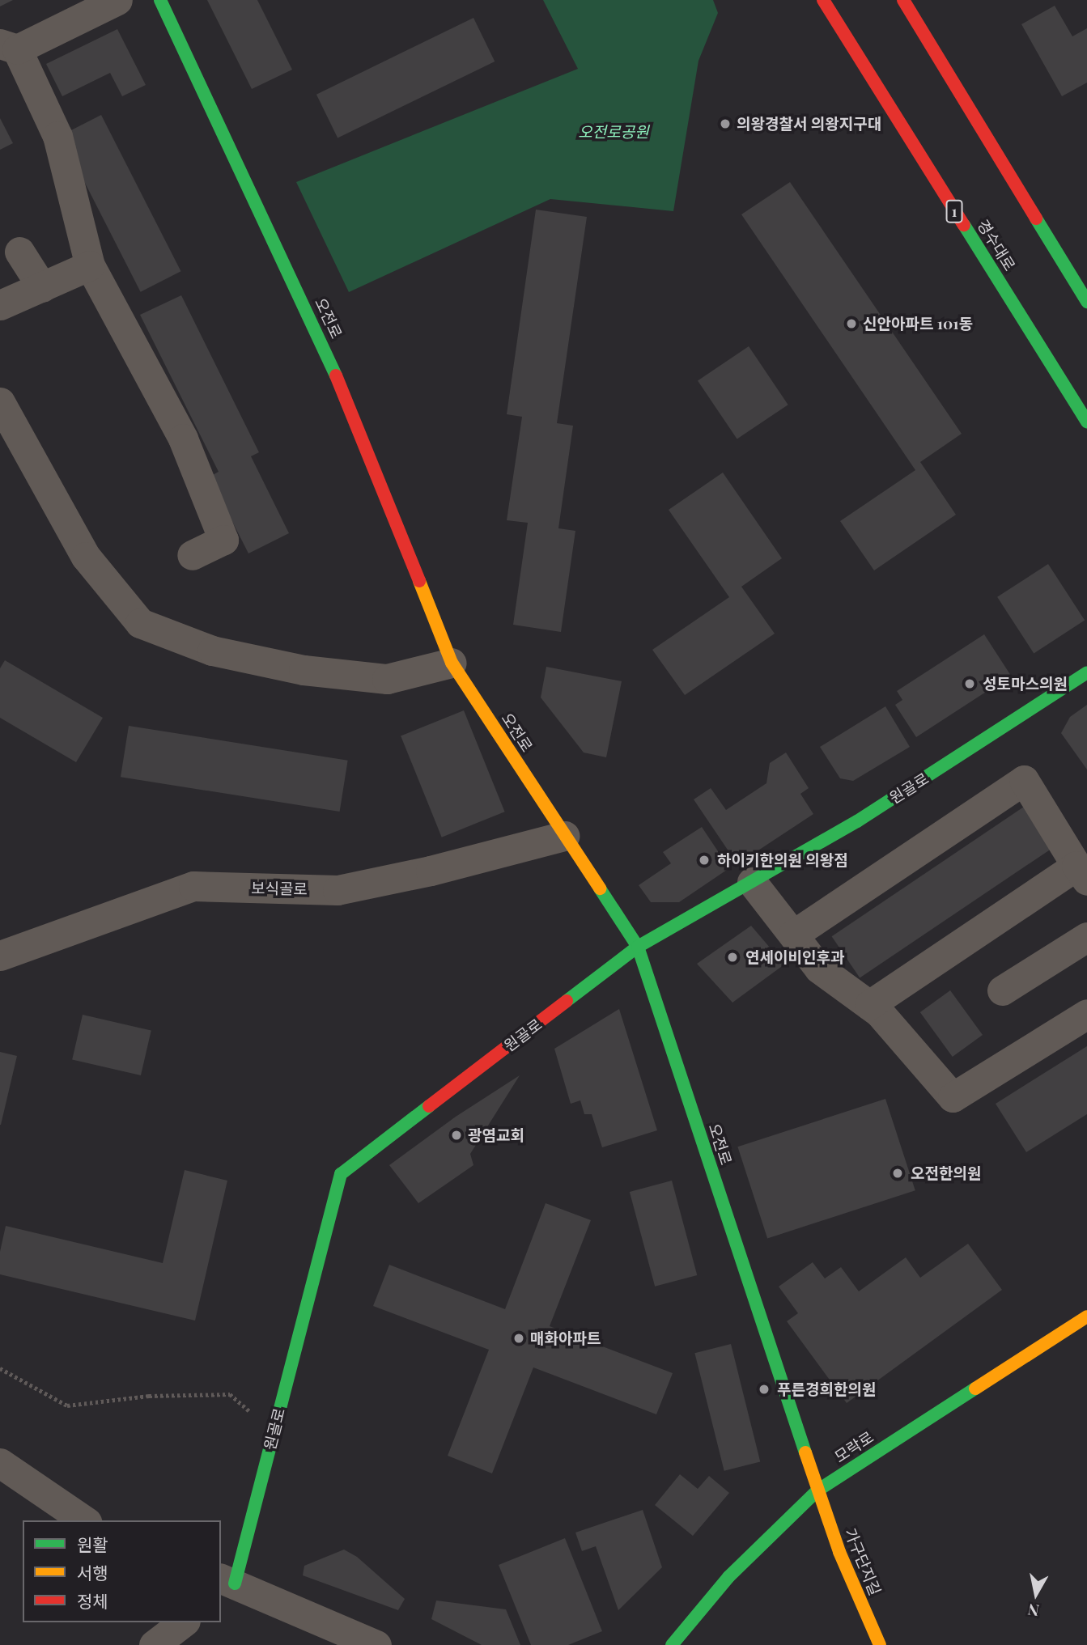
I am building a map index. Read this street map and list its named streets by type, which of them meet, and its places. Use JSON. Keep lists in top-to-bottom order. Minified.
{"streets":{"street":["1","경수대로","오전로","원골로","보식골로","모락로","가구단지길"]},"crossings":[["오전로","원골로"],["오전로","보식골로"],["오전로","모락로"],["오전로","가구단지길"],["모락로","가구단지길"]],"parks":["오전로공원"],"places":["의왕경찰서 의왕지구대","신안아파트 101동","성토마스의원","하이키한의원 의왕점","연세이비인후과","광염교회","오전한의원","매화아파트","푸른경희한의원"],"legend":["원활","서행","정체"],"north":"bottom"}
